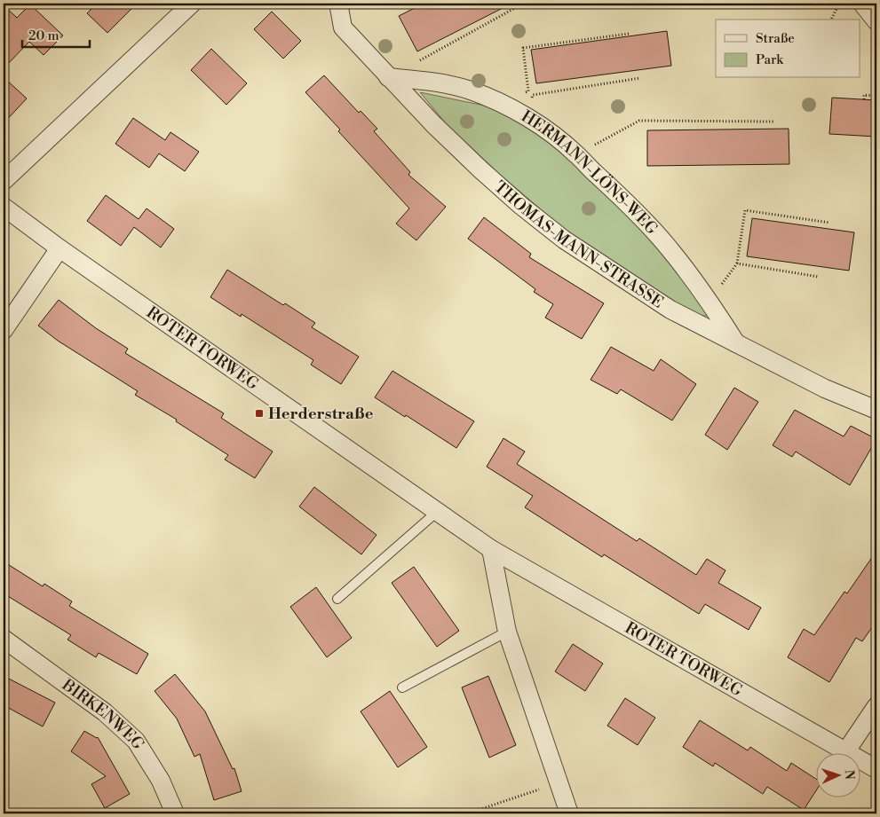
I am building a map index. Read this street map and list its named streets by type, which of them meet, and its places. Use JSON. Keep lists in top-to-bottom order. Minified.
{"streets":{"street":["HERMANN-LÖNS-WEG","THOMAS-MANN-STRASSE","ROTER TORWEG","BIRKENWEG"]},"crossings":[["HERMANN-LÖNS-WEG","THOMAS-MANN-STRASSE"]],"places":{"transit":["Herderstraße"]},"legend":["Straße","Park"],"scale_bar":"20 m","north":"right"}
